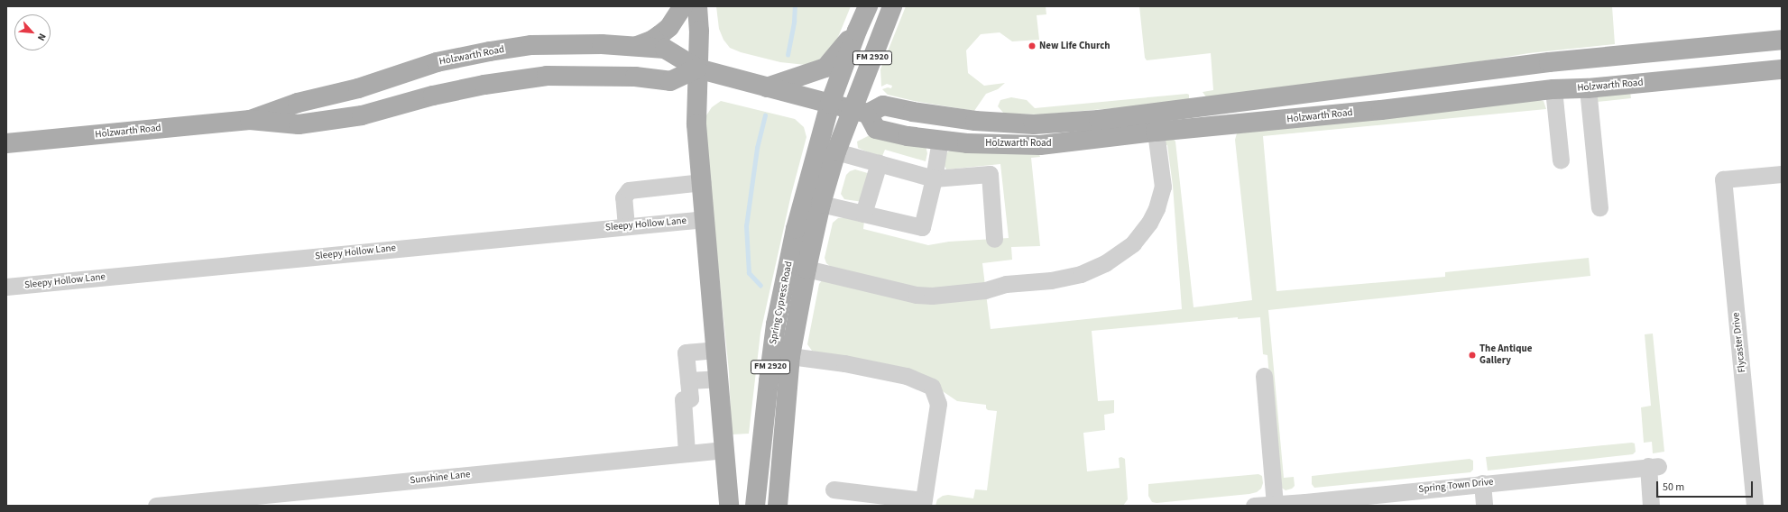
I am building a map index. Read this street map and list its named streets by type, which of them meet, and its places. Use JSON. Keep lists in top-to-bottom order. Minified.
{"streets":{"main road":["Holzwarth Road","FM 2920","Spring Cypress Road"],"street":["Sleepy Hollow Lane","Flycaster Drive","Sunshine Lane","Spring Town Drive"]},"crossings":[["Holzwarth Road","FM 2920"],["Holzwarth Road","Spring Cypress Road"],["FM 2920","Spring Cypress Road"]],"places":["New Life Church","The Antique Gallery"],"scale_bar":"50 m","north":"bottom right"}
